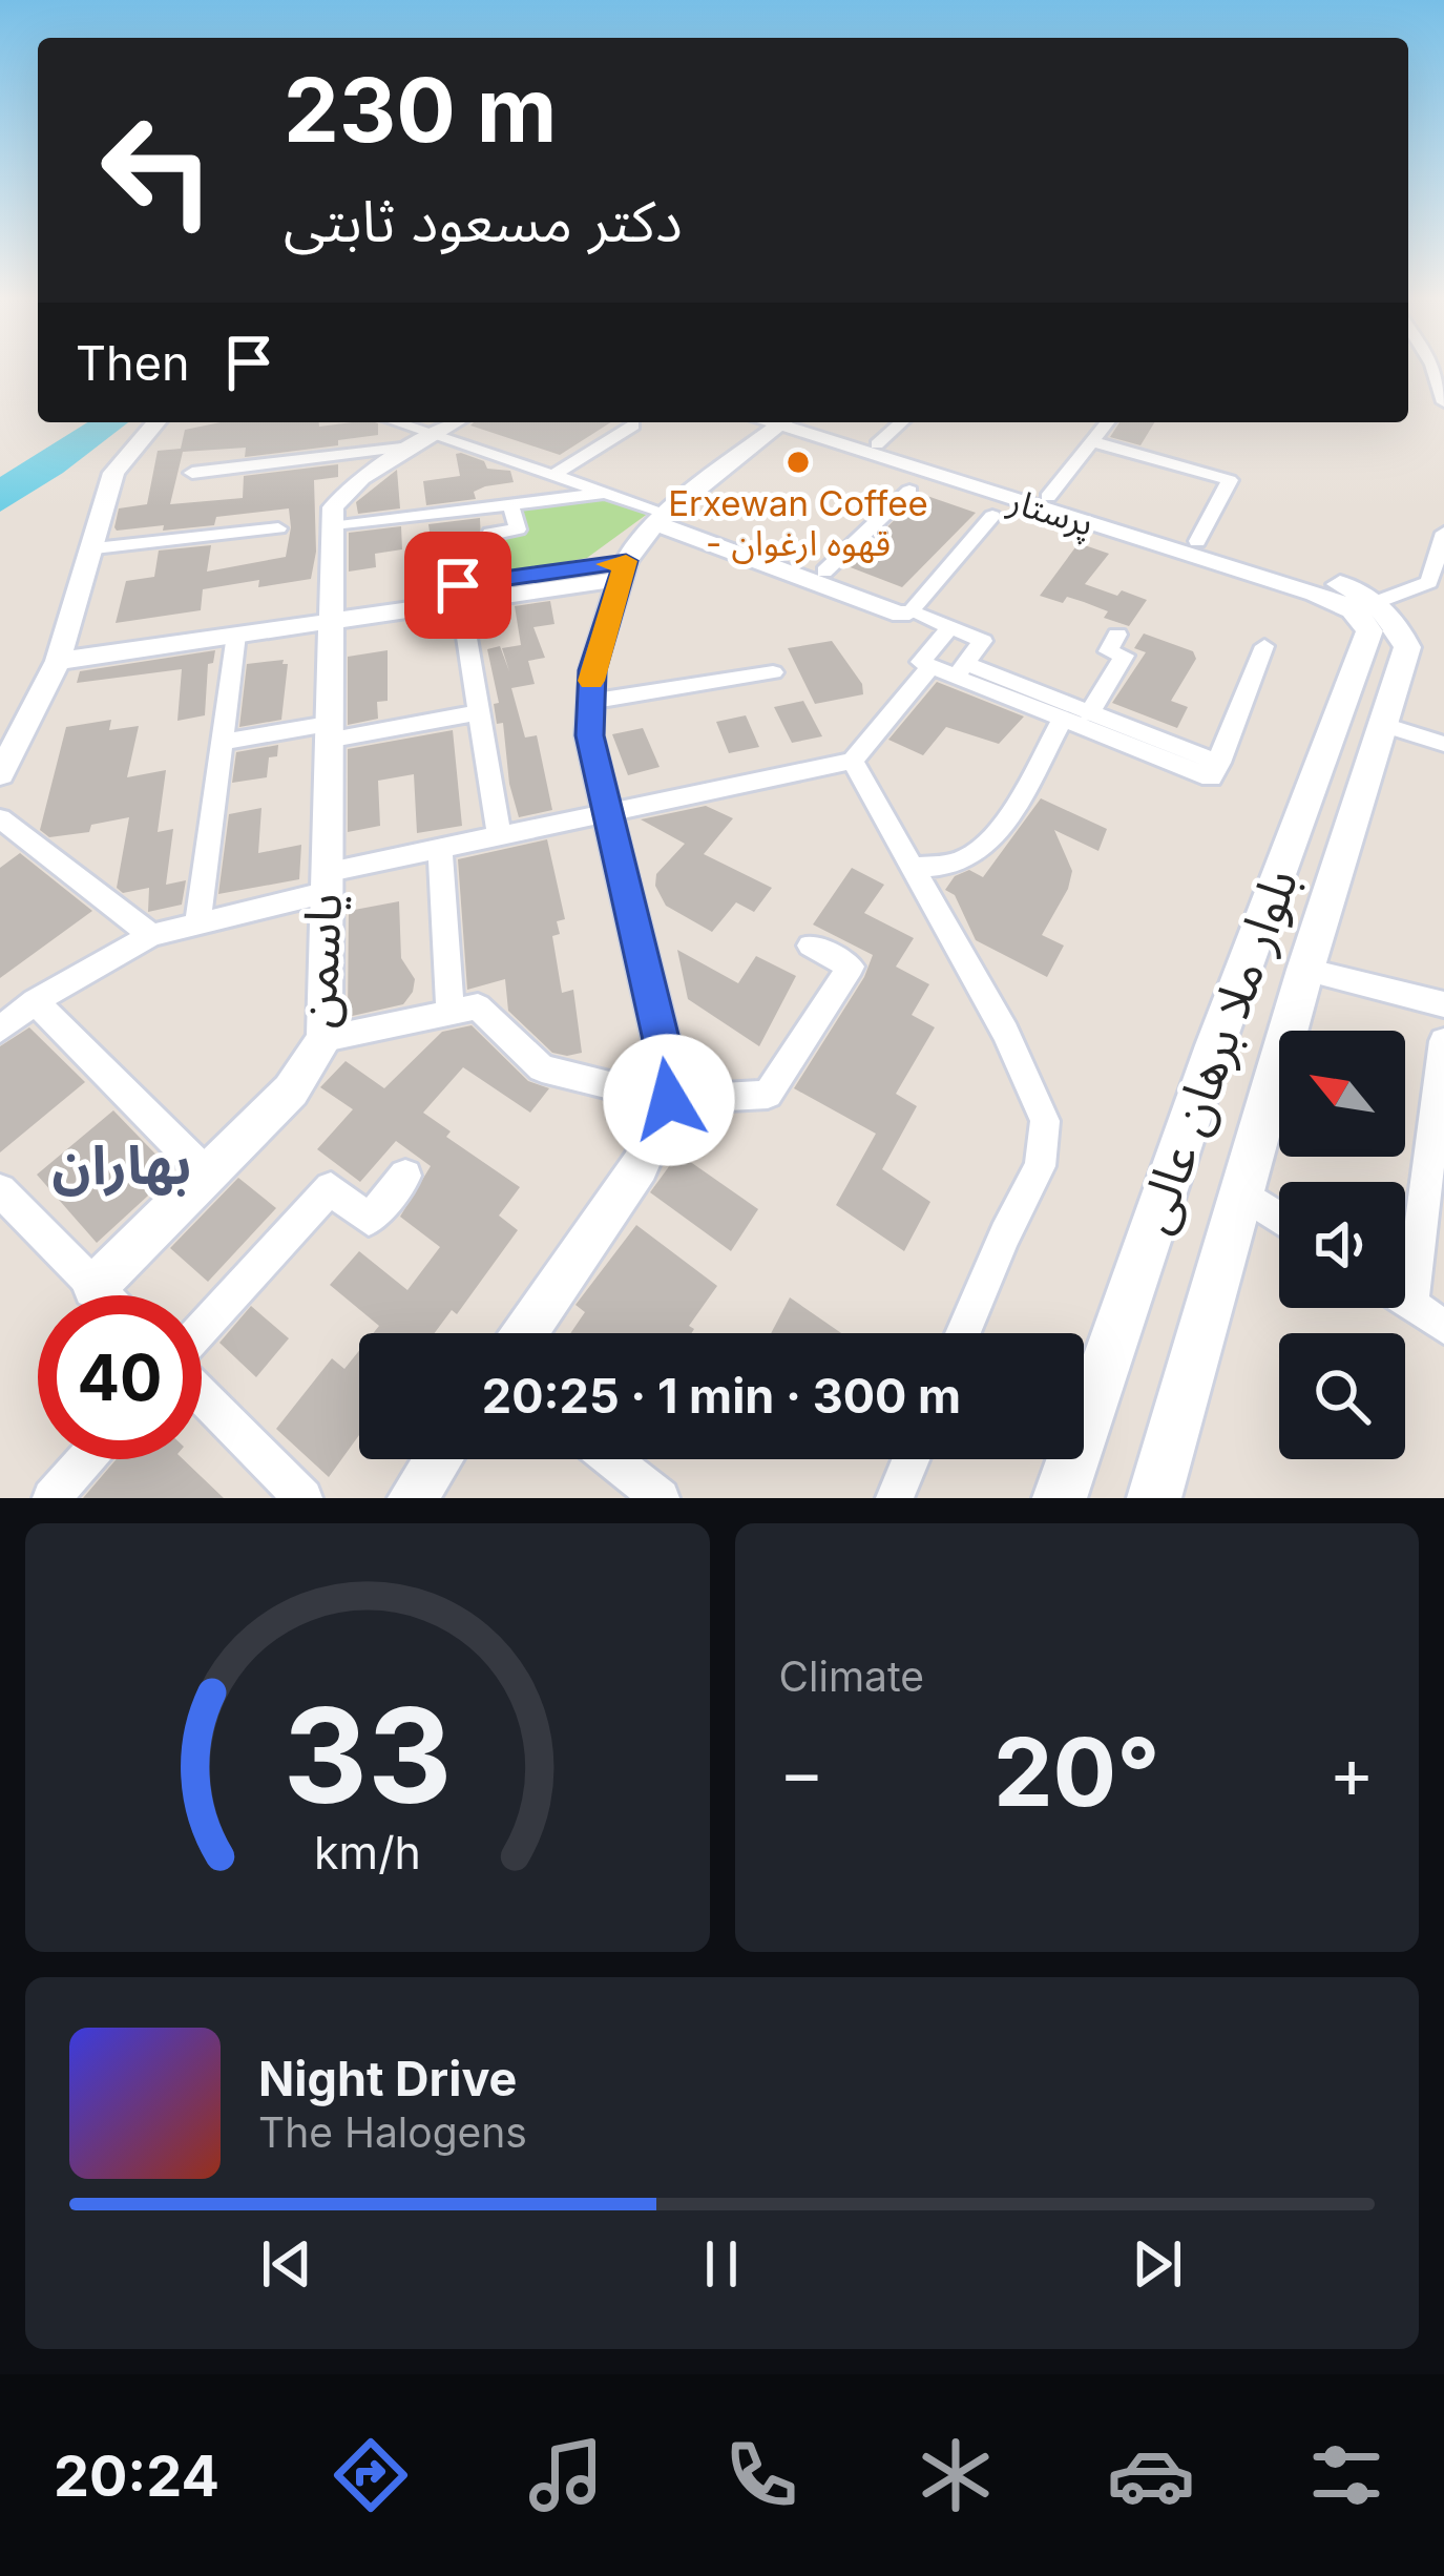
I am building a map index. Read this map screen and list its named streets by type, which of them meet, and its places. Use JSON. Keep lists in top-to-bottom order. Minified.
{"streets":{"main road":["پرستار","بلوار ملا برهان عالی"],"street":["یاسمن"]},"crossings":[["پرستار","بلوار ملا برهان عالی"]],"districts":["بهاران"],"places":["Erxewan Coffee - قهوه ارغوان"],"north":"top left","page":{"turn":["230 m","دکتر مسعود ثابتی"],"then":"Then","limit":"40","trip":"20:25 · 1 min · 300 m","tile":"Climate","heat":["−","20°","+"],"song":["Night Drive","The Halogens"],"tabs":"20:24","gauge":["33","km/h"]}}
